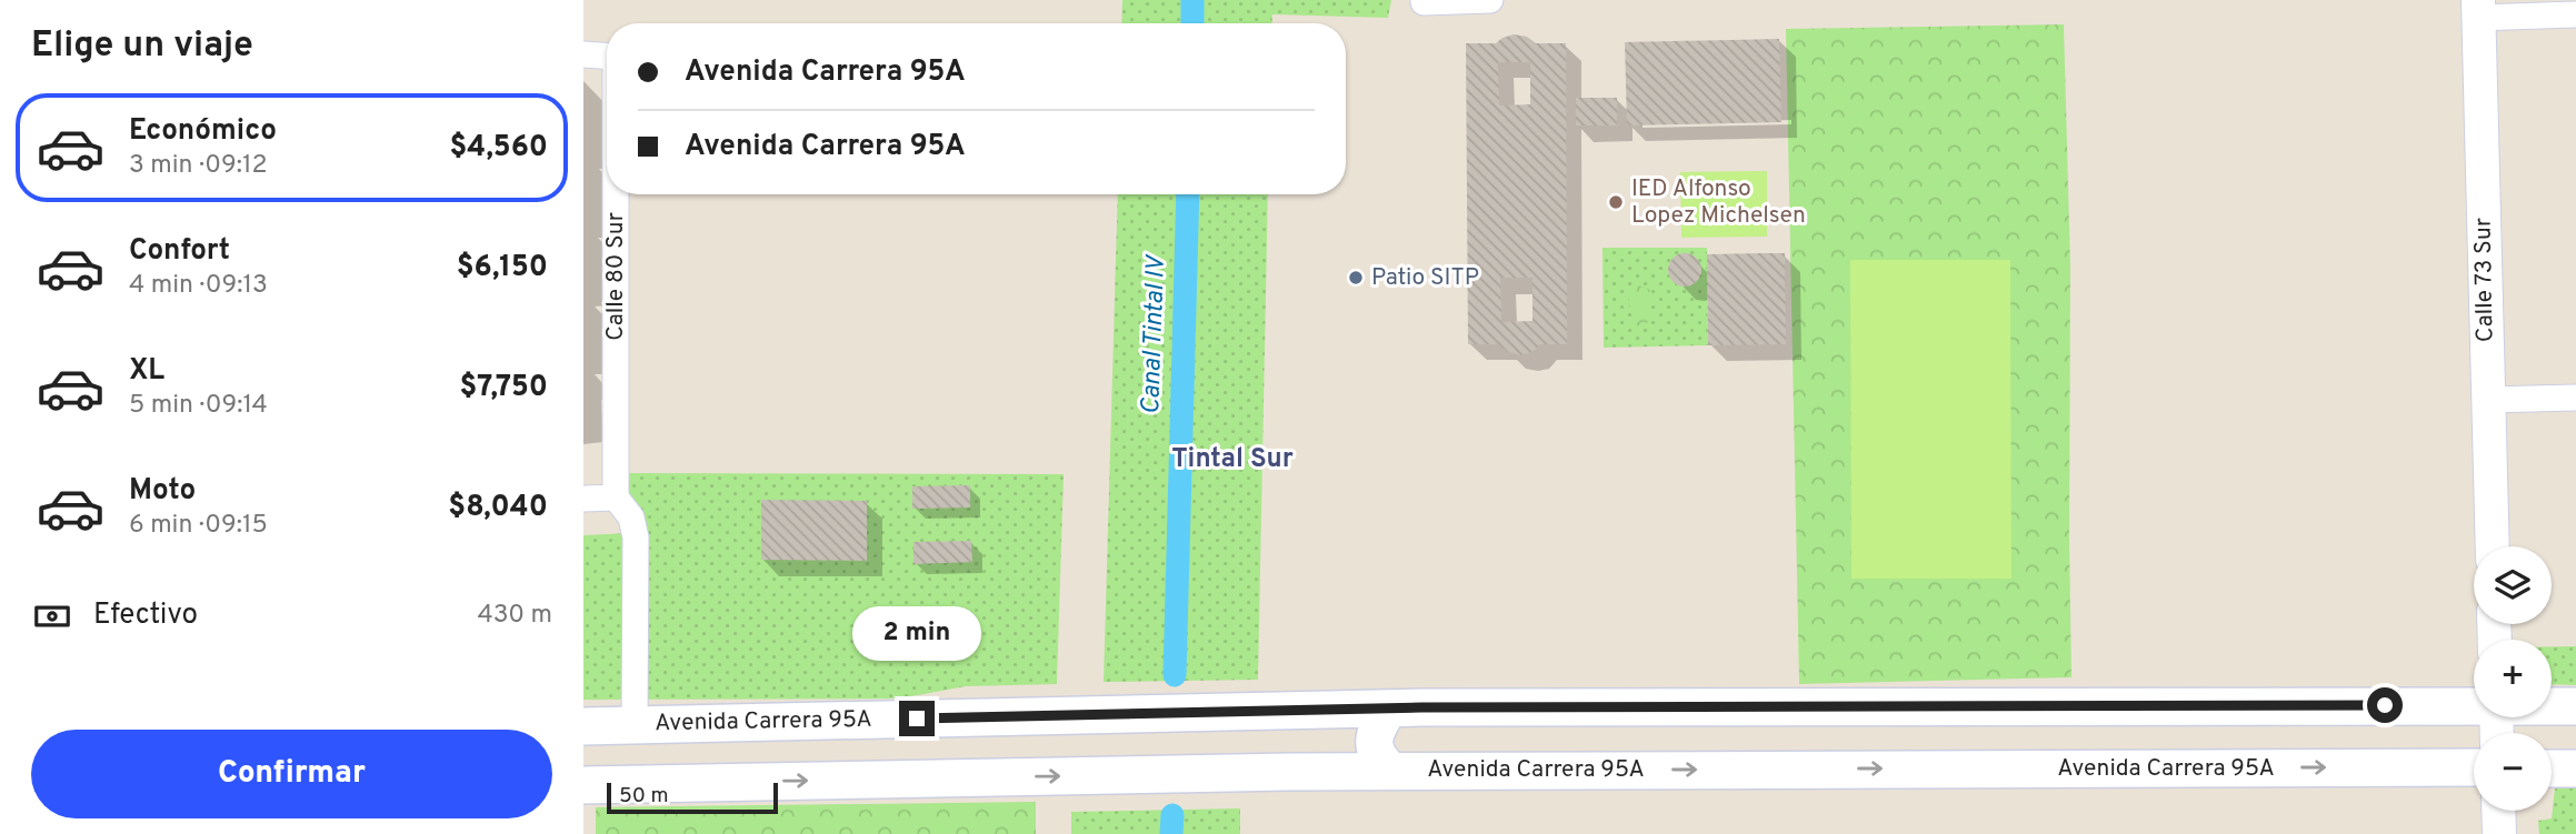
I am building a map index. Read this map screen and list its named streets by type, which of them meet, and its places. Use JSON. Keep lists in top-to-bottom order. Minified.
{"streets":{"main road":["Avenida Carrera 95A"],"street":["Calle 80 Sur","Calle 73 Sur"]},"districts":["Tintal Sur"],"water":["Canal Tintal IV"],"places":["IED Alfonso Lopez Michelsen","Patio SITP"],"scale_bar":"50 m","page":{"heading":"Elige un viaje","banner":["Avenida Carrera 95A","Avenida Carrera 95A"],"list":[{"name":"Económico","note":"3 min · 09:12","value":"$4,560"},{"name":"Confort","note":"4 min · 09:13","value":"$6,150"},{"name":"XL","note":"5 min · 09:14","value":"$7,750"},{"name":"Moto","note":"6 min · 09:15","value":"$8,040"}],"map_buttons":["+","−"],"pay":["Efectivo","430 m"],"bubble":"2 min","buttons":"Confirmar","scale":"50 m"}}
